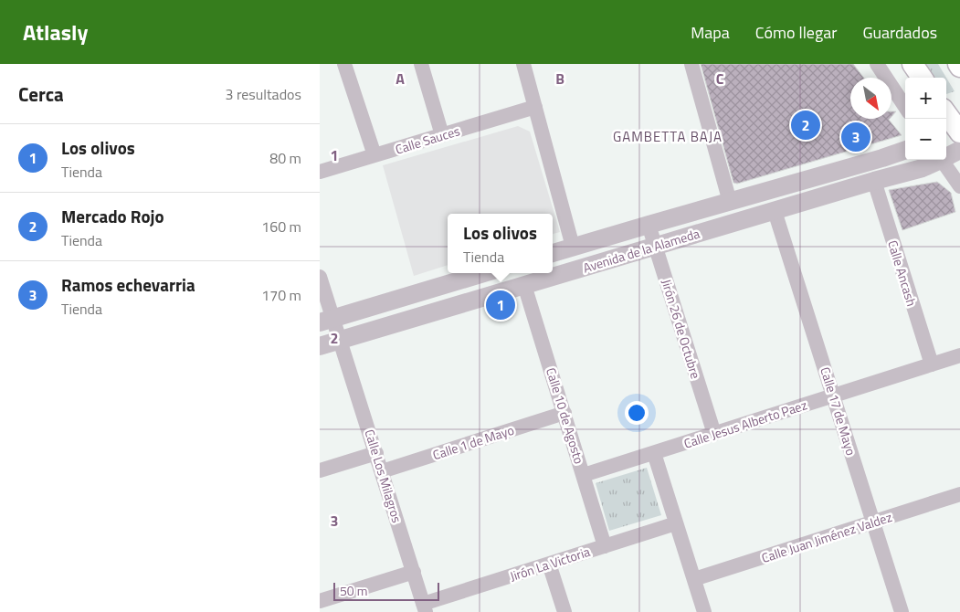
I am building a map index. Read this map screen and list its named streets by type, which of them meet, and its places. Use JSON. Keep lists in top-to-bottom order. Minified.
{"streets":{"street":["Calle Sauces","Avenida de la Alameda","Calle Ancash","Jirón 26 de Octubre","Calle 17 de Mayo","Calle 10 de Agosto","Calle Jesus Alberto Paez","Calle 1 de Mayo","Calle Los Milagros","Calle Juan Jiménez Valdez","Jirón La Victoria"]},"crossings":[["Avenida de la Alameda","Calle Ancash"],["Avenida de la Alameda","Jirón 26 de Octubre"],["Avenida de la Alameda","Calle 17 de Mayo"],["Avenida de la Alameda","Calle 10 de Agosto"],["Avenida de la Alameda","Calle Los Milagros"],["Calle Ancash","Calle Jesus Alberto Paez"],["Jirón 26 de Octubre","Calle Jesus Alberto Paez"],["Calle 17 de Mayo","Calle Jesus Alberto Paez"],["Calle 17 de Mayo","Calle Juan Jiménez Valdez"],["Calle 10 de Agosto","Calle Jesus Alberto Paez"],["Calle 10 de Agosto","Calle 1 de Mayo"],["Calle 10 de Agosto","Jirón La Victoria"],["Calle 1 de Mayo","Calle Los Milagros"],["Calle Los Milagros","Jirón La Victoria"]],"districts":["GAMBETTA BAJA"],"scale_bar":"50 m","north":"bottom right","page":{"header":"Atlasly","nav":["Mapa","Cómo llegar","Guardados"],"heading":["Cerca","3 resultados"],"map_buttons":["+","−"],"pins":["2","3","1"],"list":[{"mark":"1","name":"Los olivos","note":"Tienda","value":"80 m"},{"mark":"2","name":"Mercado Rojo","note":"Tienda","value":"160 m"},{"mark":"3","name":"Ramos echevarria","note":"Tienda","value":"170 m"}],"popup":["Los olivos","Tienda"],"scale":"50 m"},"grid":{"columns":["A","B","C"],"rows":["1","2","3"]}}
